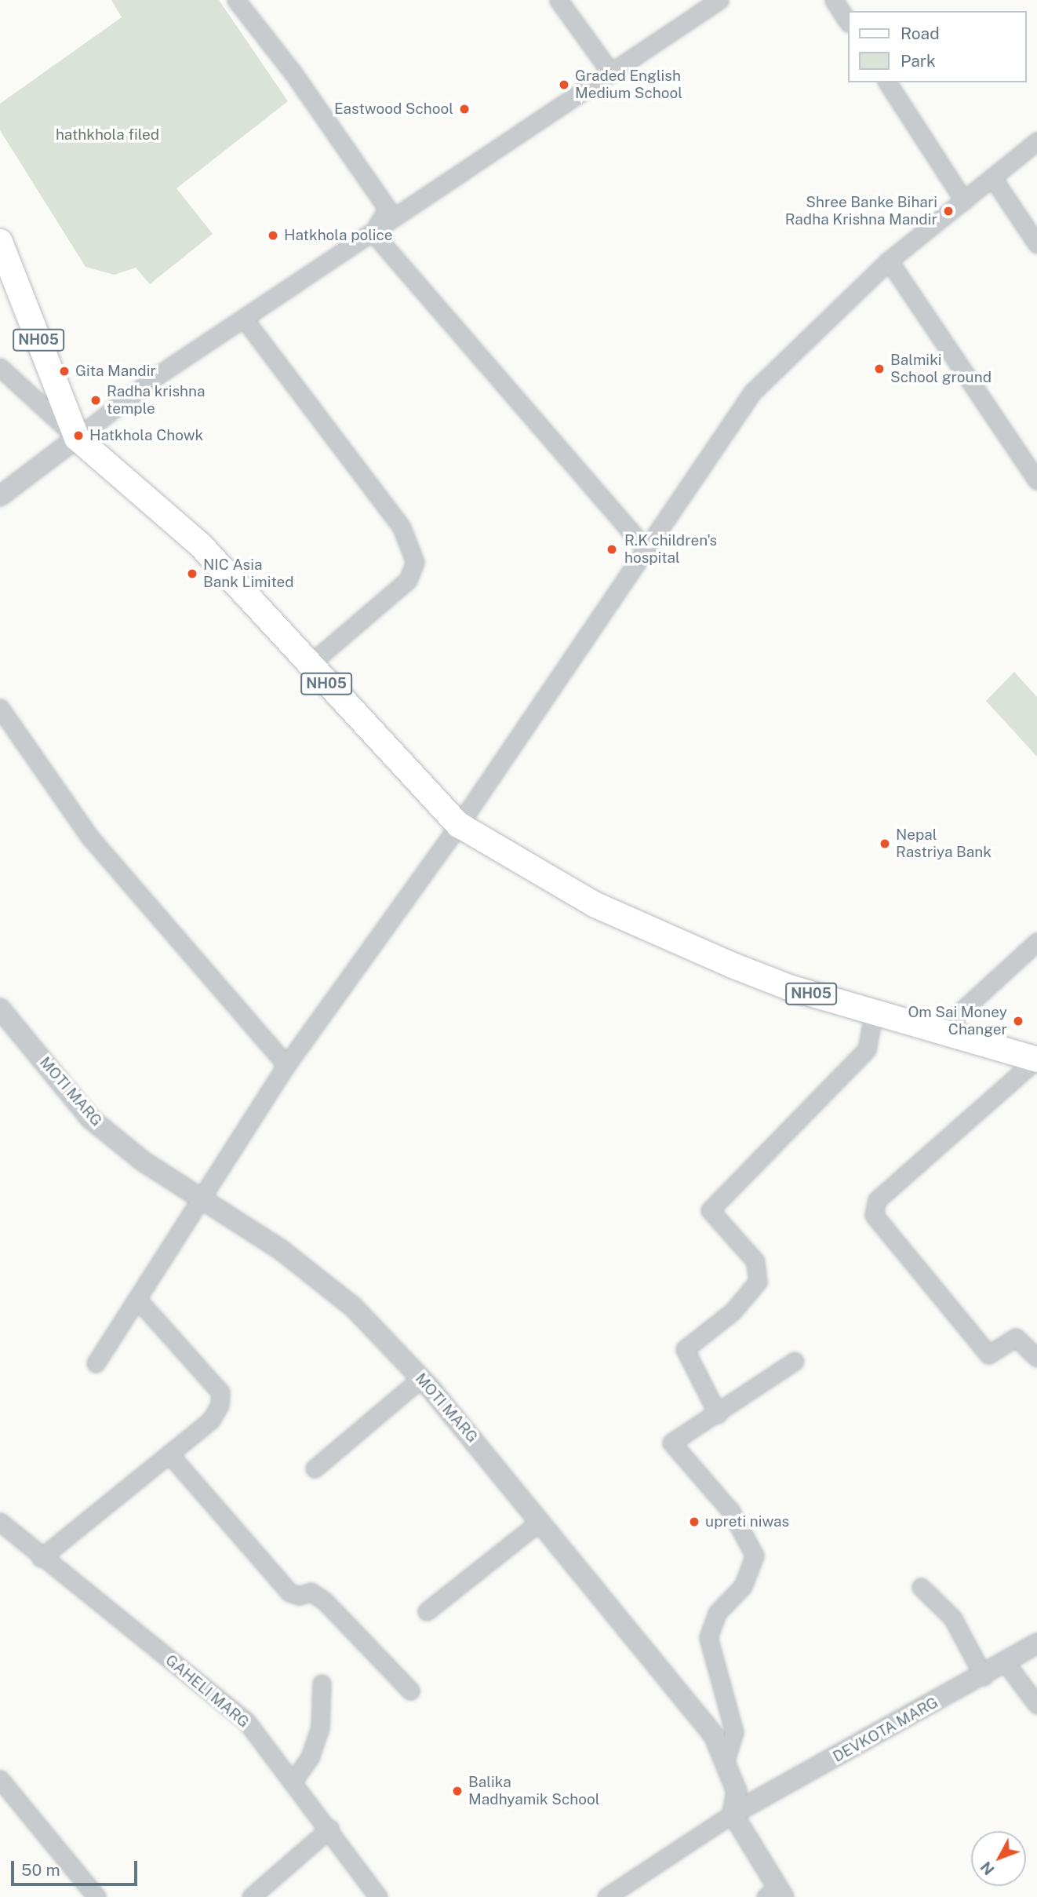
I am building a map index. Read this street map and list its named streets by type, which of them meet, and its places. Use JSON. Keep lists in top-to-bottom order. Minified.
{"streets":{"main road":["NH05"],"street":["MOTI MARG","GAHELI MARG","DEVKOTA MARG"]},"crossings":[["MOTI MARG","DEVKOTA MARG"]],"parks":["hathkhola filed"],"places":["Graded English Medium School","Eastwood School","Shree Banke Bihari Radha Krishna Mandir","Hatkhola police","Balmiki School ground","Gita Mandir","Radha krishna temple","Hatkhola Chowk","R.K children's hospital","NIC Asia Bank Limited","Nepal Rastriya Bank","Om Sai Money Changer","upreti niwas","Balika Madhyamik School"],"legend":["Road","Park"],"scale_bar":"50 m","north":"bottom left"}
